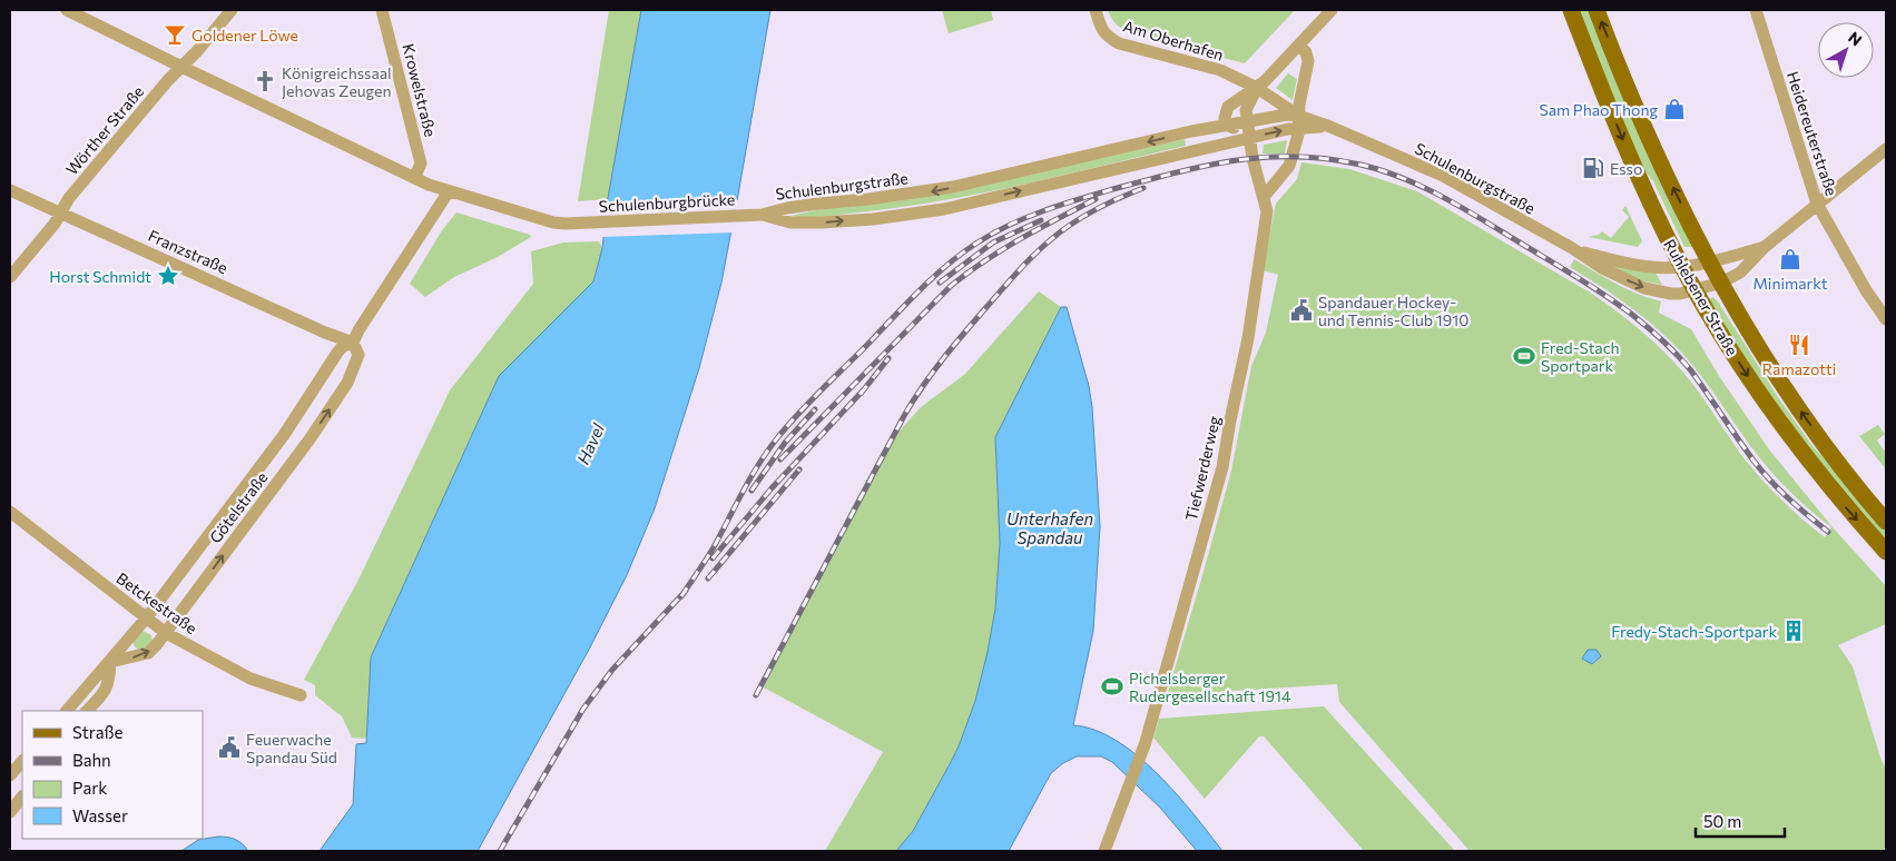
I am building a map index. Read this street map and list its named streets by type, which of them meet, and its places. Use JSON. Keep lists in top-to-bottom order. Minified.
{"streets":{"main road":["Ruhlebener Straße"],"street":["Am Oberhafen","Krowelstraße","Wörther Straße","Heidereuterstraße","Schulenburgstraße","Schulenburgbrücke","Franzstraße","Tiefwerderweg","Götelstraße","Betckestraße"]},"crossings":[["Am Oberhafen","Tiefwerderweg"],["Wörther Straße","Franzstraße"],["Heidereuterstraße","Schulenburgstraße"],["Schulenburgstraße","Schulenburgbrücke"],["Schulenburgstraße","Ruhlebener Straße"],["Schulenburgstraße","Tiefwerderweg"],["Schulenburgbrücke","Götelstraße"],["Franzstraße","Götelstraße"],["Götelstraße","Betckestraße"]],"water":["Havel","Unterhafen Spandau"],"places":{"bar":["Goldener Löwe"],"church":["Königreichssaal Jehovas Zeugen"],"shop":["Sam Phao Thong","Minimarkt"],"fuel station":["Esso"],"place":["Horst Schmidt"],"public building":["Spandauer Hockey- und Tennis-Club 1910","Feuerwache Spandau Süd"],"restaurant":["Ramazotti"],"sports":["Fred-Stach Sportpark","Pichelsberger Rudergesellschaft 1914"],"building":["Fredy-Stach-Sportpark"]},"legend":["Straße","Bahn","Park","Wasser"],"scale_bar":"50 m","north":"top right"}
